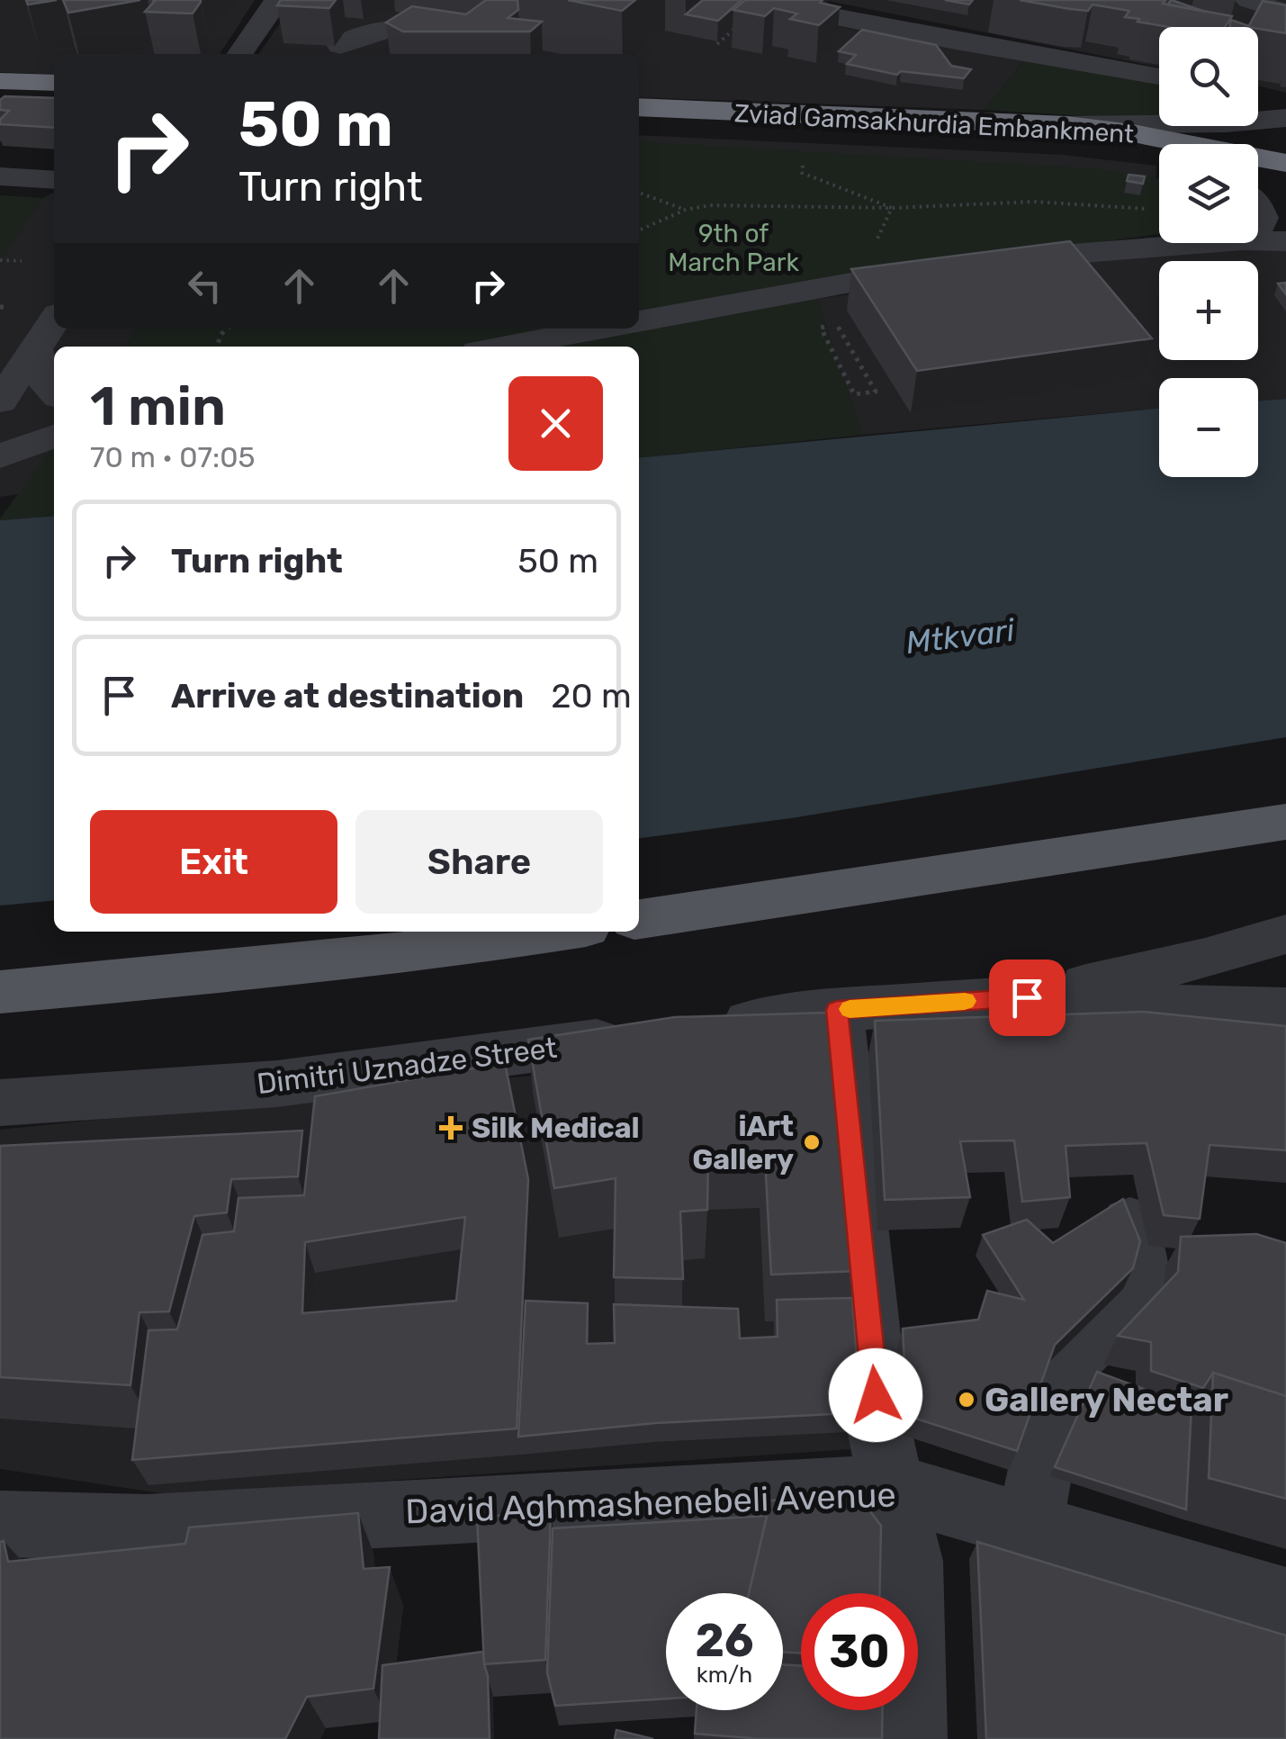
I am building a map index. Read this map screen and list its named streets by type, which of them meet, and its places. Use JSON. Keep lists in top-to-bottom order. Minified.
{"streets":{"highway":["Zviad Gamsakhurdia Embankment"],"street":["Dimitri Uznadze Street","David Aghmashenebeli Avenue"]},"water":["Mtkvari"],"parks":["9th of March Park"],"places":{"health":["Silk Medical"],"other":["iArt Gallery","Gallery Nectar"]},"page":{"map_buttons":["+","−"],"turn":["50 m","Turn right"],"heading":["1 min","70 m · 07:05"],"list":[{"name":"Turn right","value":"50 m"},{"name":"Arrive at destination","value":"20 m"}],"buttons":["Exit","Share"],"speed":"26 km/h","limit":"30"}}
